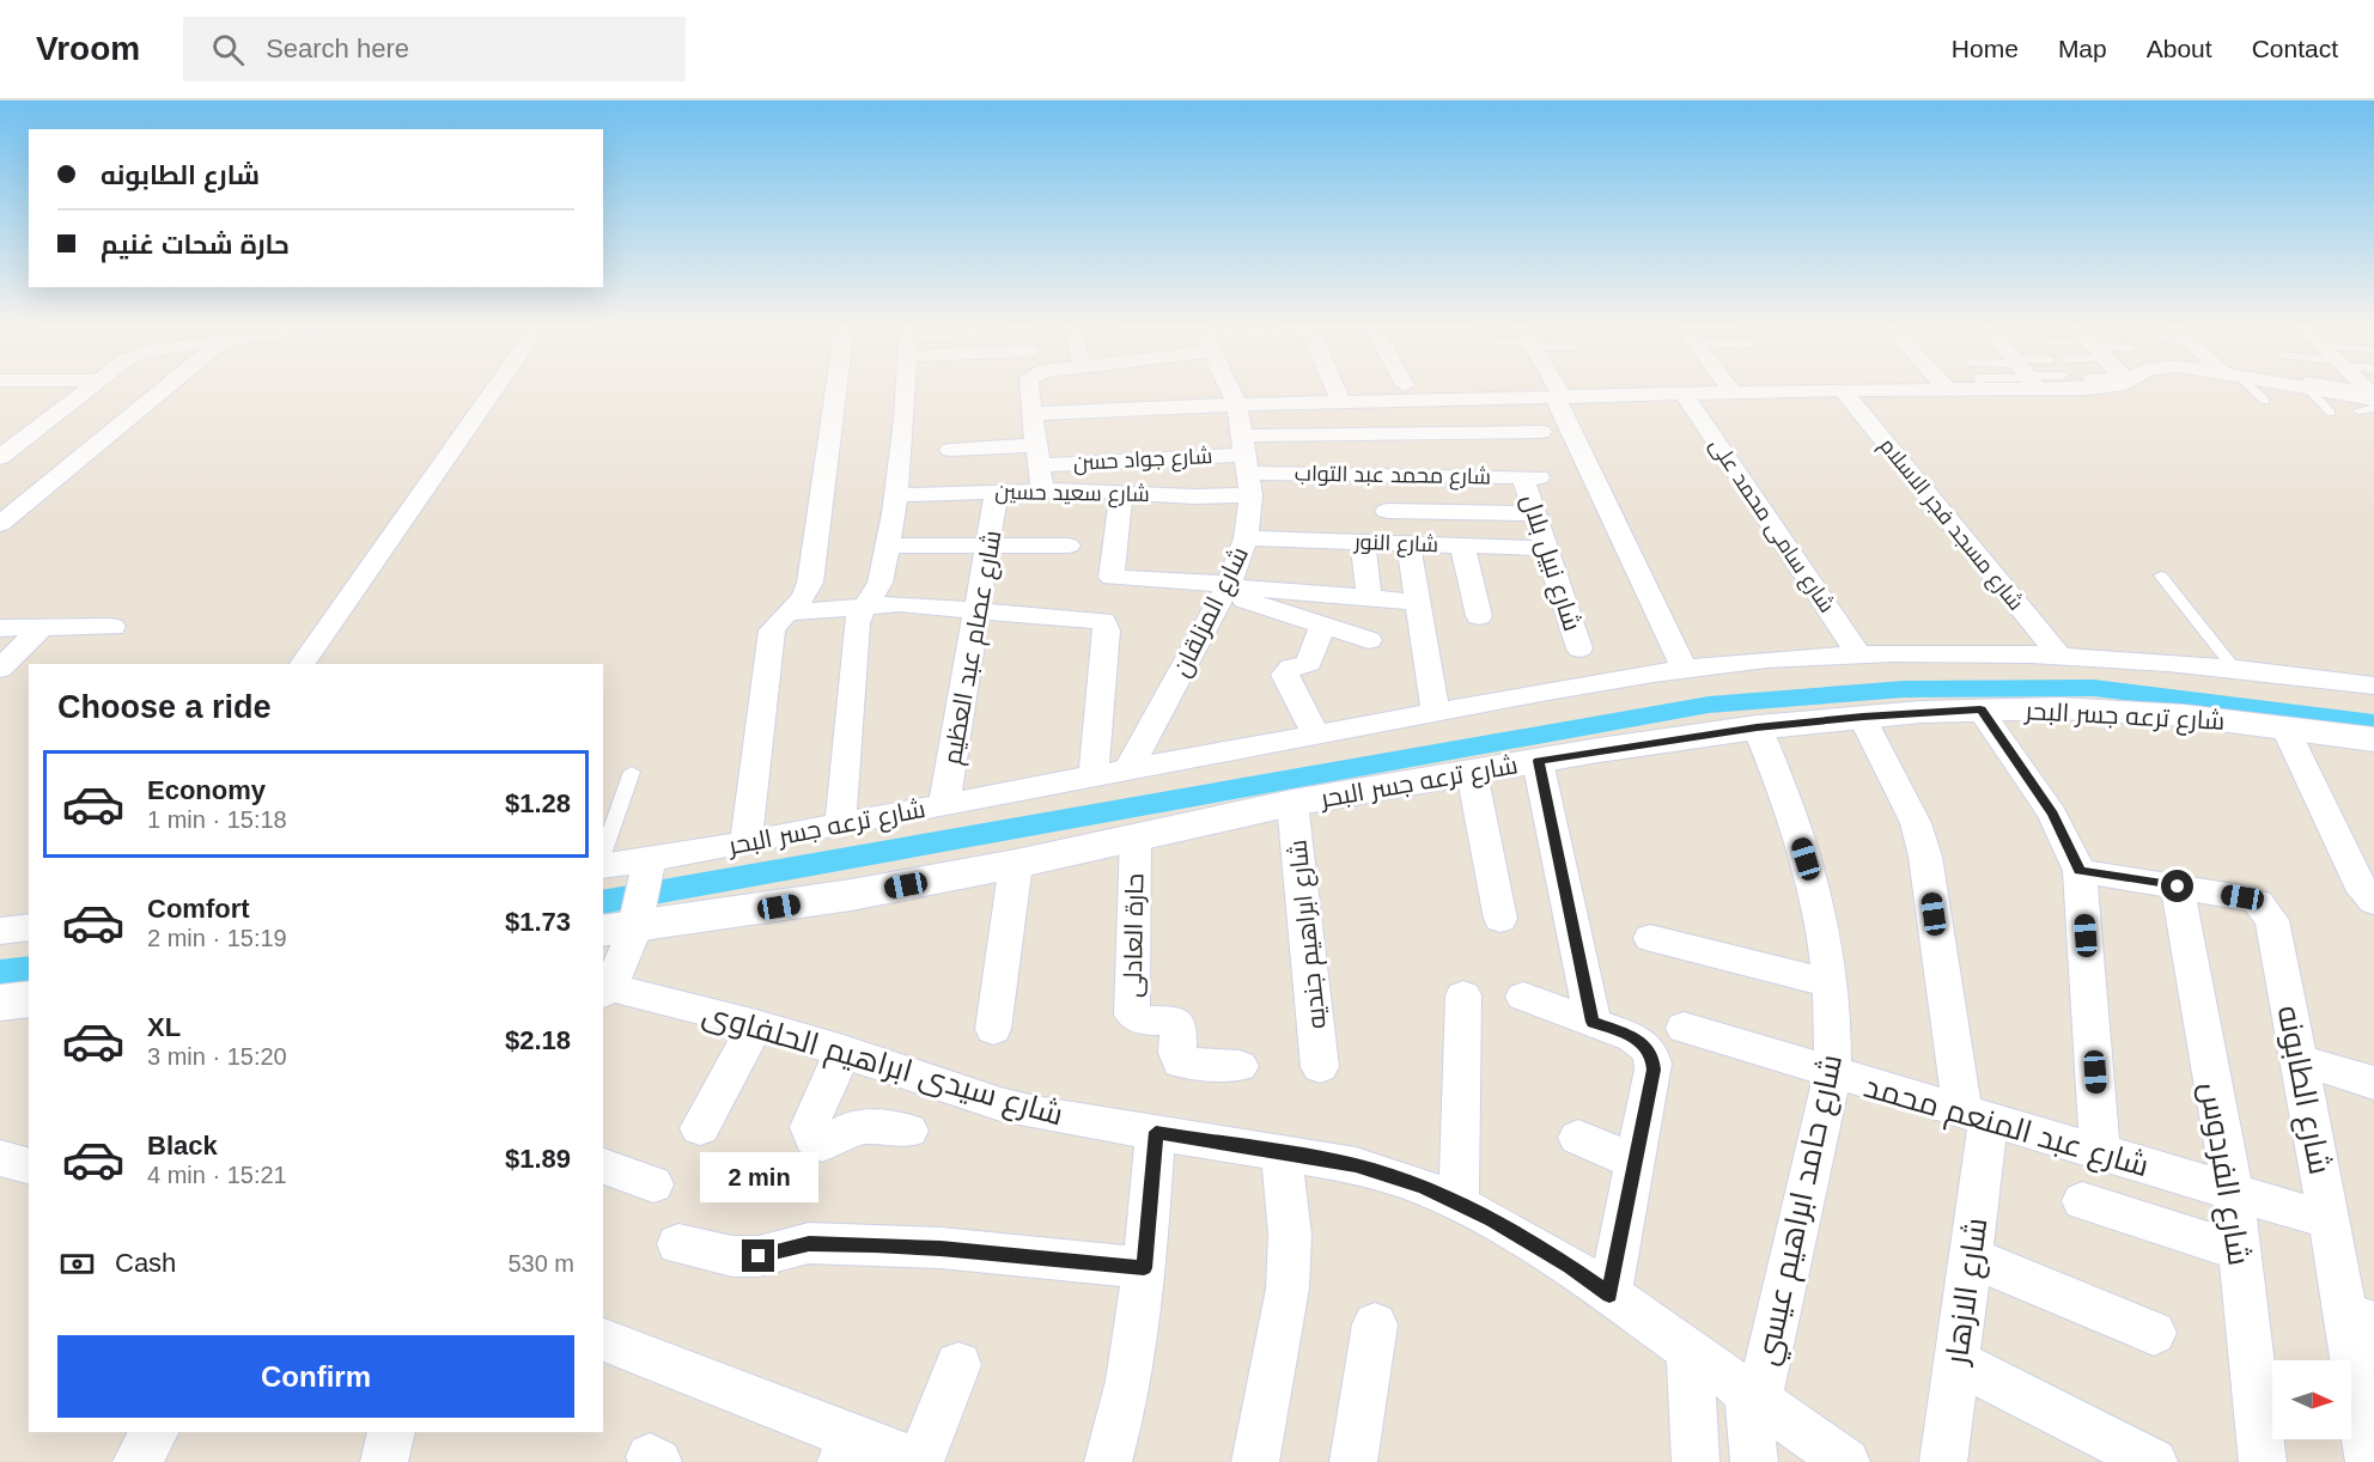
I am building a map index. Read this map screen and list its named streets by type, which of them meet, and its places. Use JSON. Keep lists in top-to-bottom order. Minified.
{"streets":{"street":["شارع جواد حسن","شارع محمد عبد التواب","شارع سعيد حسين","شارع مسجد فجر الاسلام","شارع سامى محمد على","شارع النور","شارع نبيل بلال","شارع المزلقان","شارع عصام عبد العظيم","شارع ترعه جسر البحر","شارع ابراهيم جنديه","حارة العادلى","شارع سيدى ابراهيم الحلفاوى","شارع الطابونه","شارع عبد المنعم محمد","شارع الفردوس","شارع حامد ابراهيم عيسي","شارع الازهار"]},"crossings":[["شارع جواد حسن","شارع محمد عبد التواب"],["شارع جواد حسن","شارع سعيد حسين"],["شارع جواد حسن","شارع المزلقان"],["شارع محمد عبد التواب","شارع سعيد حسين"],["شارع محمد عبد التواب","شارع نبيل بلال"],["شارع محمد عبد التواب","شارع المزلقان"],["شارع سعيد حسين","شارع المزلقان"],["شارع سعيد حسين","شارع عصام عبد العظيم"],["شارع مسجد فجر الاسلام","شارع ترعه جسر البحر"],["شارع سامى محمد على","شارع ترعه جسر البحر"],["شارع النور","شارع نبيل بلال"],["شارع النور","شارع المزلقان"],["شارع المزلقان","شارع ترعه جسر البحر"],["شارع عصام عبد العظيم","شارع ترعه جسر البحر"],["شارع ترعه جسر البحر","شارع ابراهيم جنديه"],["شارع ترعه جسر البحر","حارة العادلى"],["شارع ترعه جسر البحر","شارع حامد ابراهيم عيسي"],["شارع ترعه جسر البحر","شارع الازهار"],["شارع سيدى ابراهيم الحلفاوى","شارع حامد ابراهيم عيسي"],["شارع الطابونه","شارع عبد المنعم محمد"],["شارع الطابونه","شارع الفردوس"],["شارع عبد المنعم محمد","شارع الفردوس"],["شارع عبد المنعم محمد","شارع حامد ابراهيم عيسي"],["شارع عبد المنعم محمد","شارع الازهار"]],"north":"right","page":{"header":"Vroom","search":"Search here","nav":["Home","Map","About","Contact"],"banner":["شارع الطابونه","حارة شحات غنيم"],"heading":"Choose a ride","list":[{"name":"Economy","note":"1 min · 15:18","value":"$1.28"},{"name":"Comfort","note":"2 min · 15:19","value":"$1.73"},{"name":"XL","note":"3 min · 15:20","value":"$2.18"},{"name":"Black","note":"4 min · 15:21","value":"$1.89"}],"bubble":"2 min","pay":["Cash","530 m"],"buttons":"Confirm"}}
